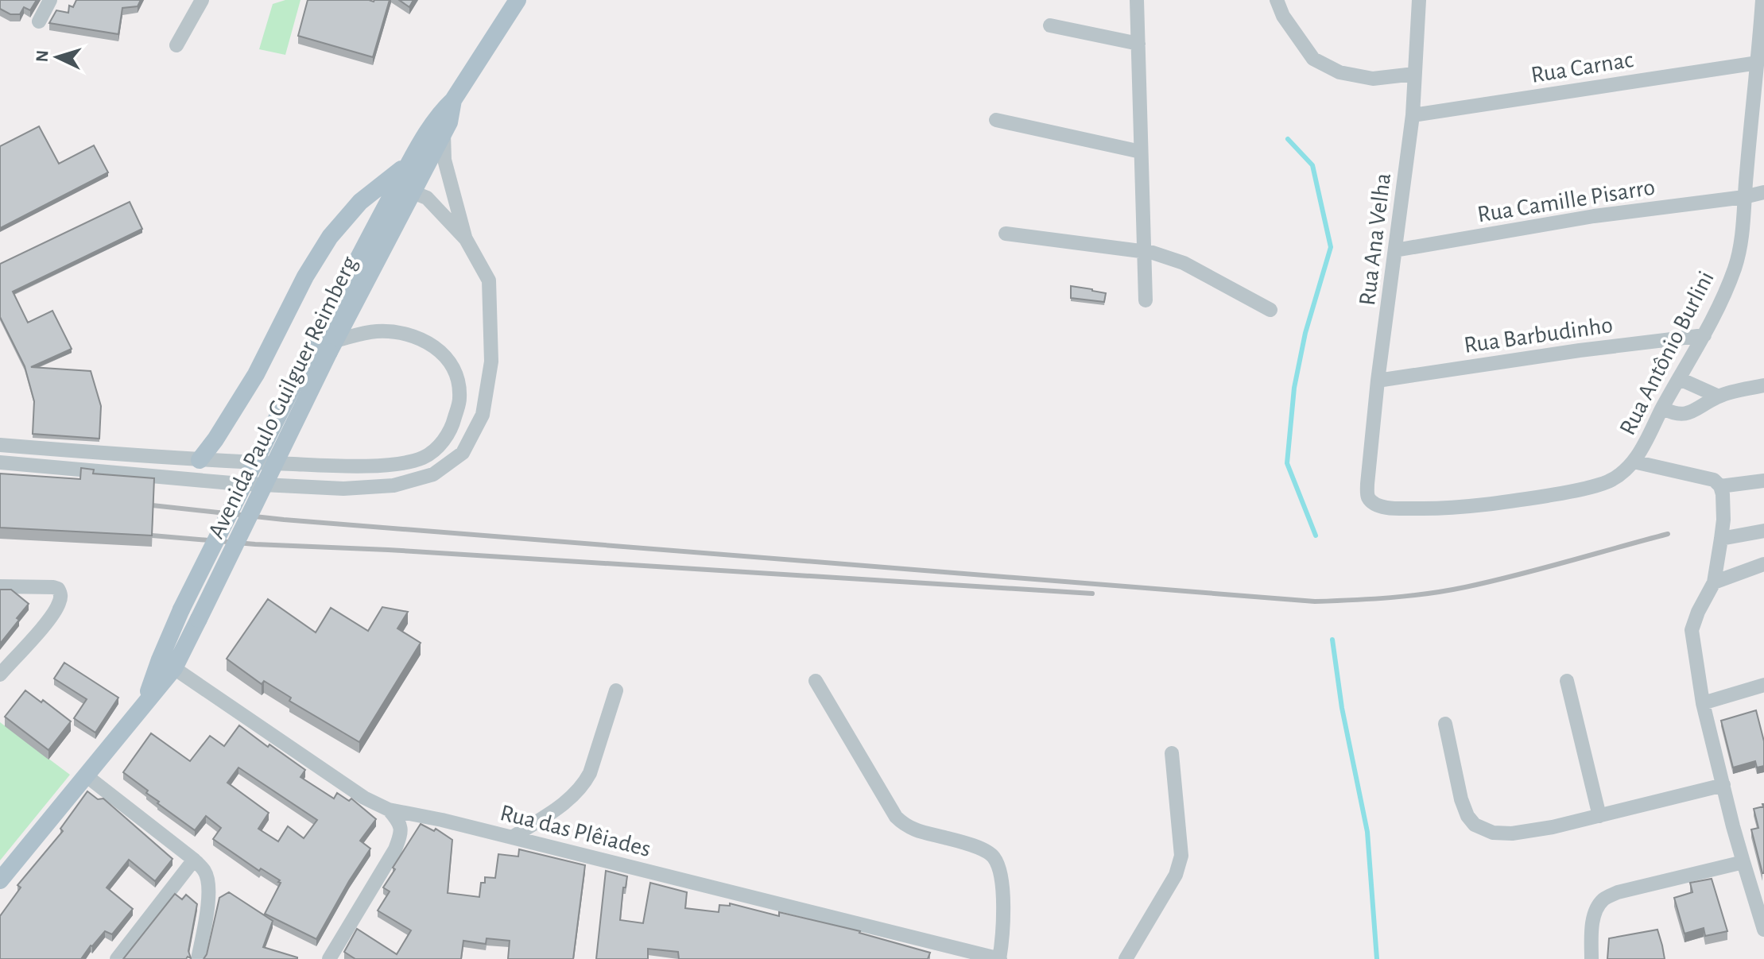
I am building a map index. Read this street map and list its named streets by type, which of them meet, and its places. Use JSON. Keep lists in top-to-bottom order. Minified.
{"streets":{"main road":["Avenida Paulo Guilguer Reimberg"],"street":["Rua Carnac","Rua Camille Pisarro","Rua Ana Velha","Rua Barbudinho","Rua Antônio Burlini","Rua das Plêiades"]},"crossings":[["Rua Carnac","Rua Ana Velha"],["Rua Carnac","Rua Antônio Burlini"],["Rua Camille Pisarro","Rua Ana Velha"],["Rua Camille Pisarro","Rua Antônio Burlini"],["Rua Ana Velha","Rua Barbudinho"],["Rua Ana Velha","Rua Antônio Burlini"],["Rua Barbudinho","Rua Antônio Burlini"],["Avenida Paulo Guilguer Reimberg","Rua das Plêiades"]],"north":"left"}
